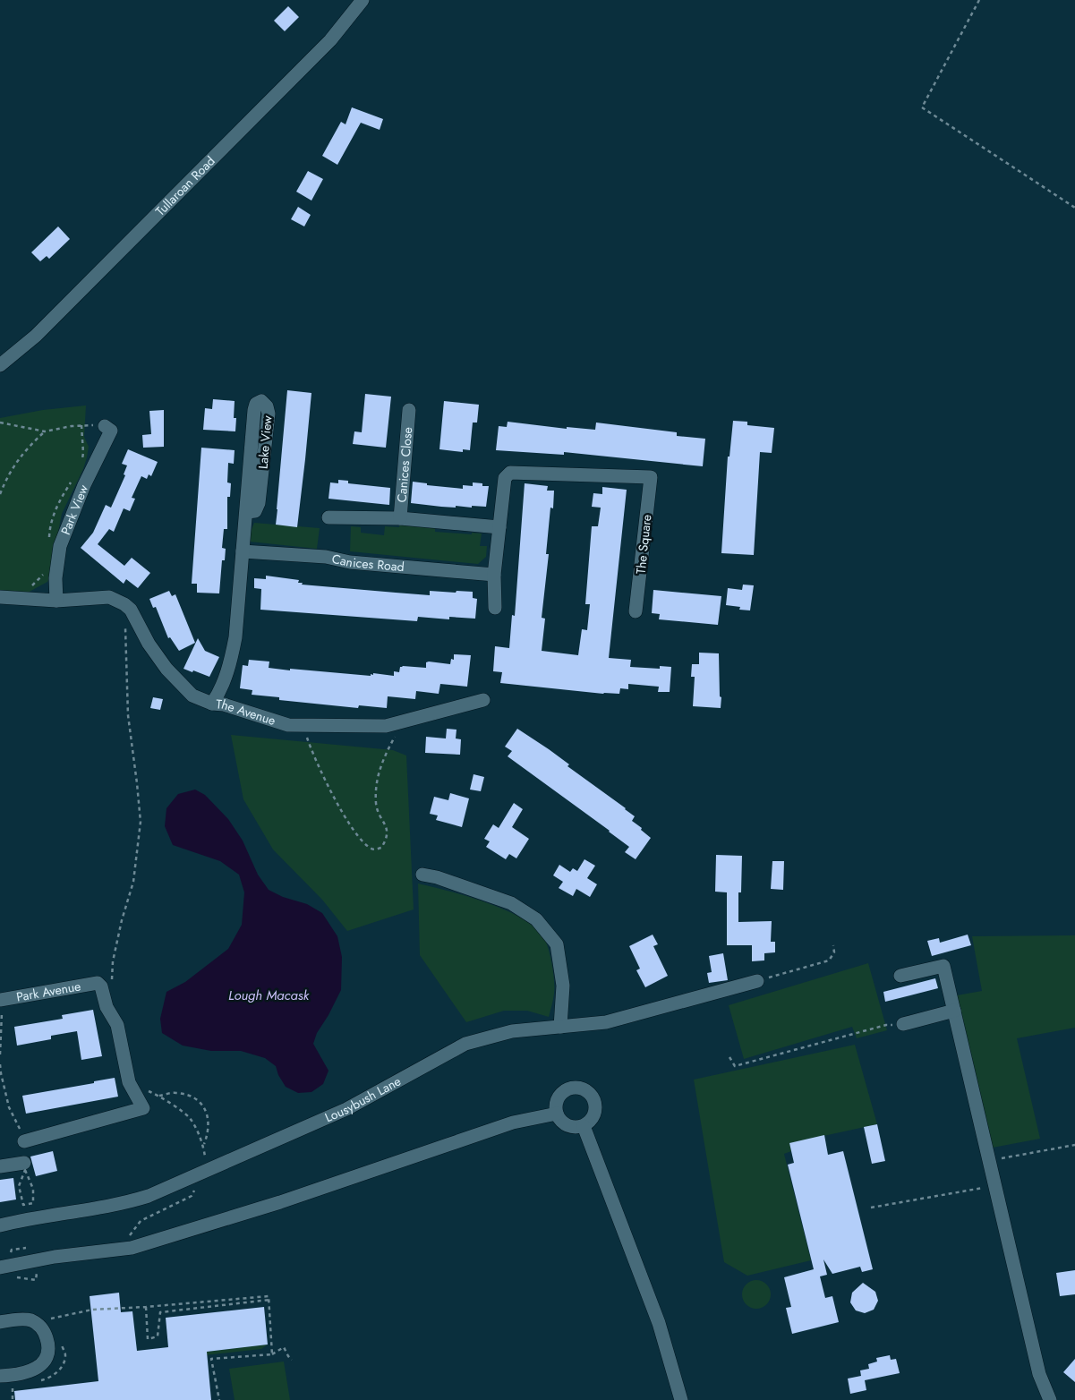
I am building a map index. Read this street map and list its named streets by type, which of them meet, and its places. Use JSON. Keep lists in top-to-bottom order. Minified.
{"streets":{"street":["Tullaroan Road","Lake View","Canices Close","Park View","The Square","Canices Road","The Avenue","Park Avenue","Lousybush Lane"]},"crossings":[["Lake View","Canices Road"],["Lake View","The Avenue"],["Canices Close","The Square"]],"water":["Lough Macask"]}
